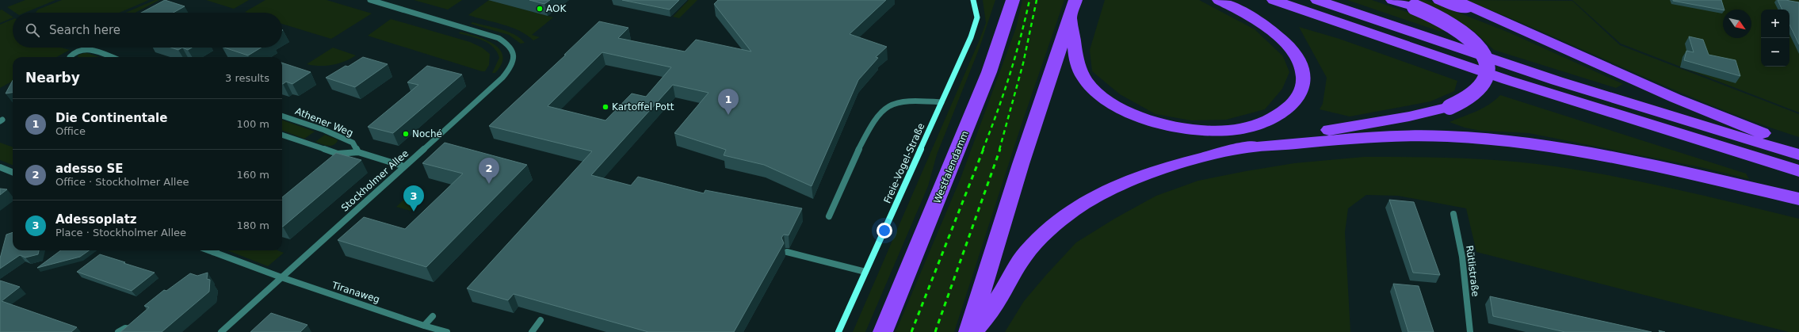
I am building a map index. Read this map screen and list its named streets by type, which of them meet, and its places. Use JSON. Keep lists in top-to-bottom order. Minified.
{"streets":{"highway":["Westfalendamm"],"street":["Athener Weg","Freie-Vogel-Straße","Stockholmer Allee","Rütlistraße","Tiranaweg"]},"crossings":[["Athener Weg","Stockholmer Allee"],["Stockholmer Allee","Tiranaweg"]],"places":["AOK","Kartoffel Pott","Noché"],"north":"bottom right","page":{"map_buttons":["+","−"],"search":"Search here","heading":["Nearby","3 results"],"pins":["1","2","3"],"list":[{"mark":"1","name":"Die Continentale","note":"Office","value":"100 m"},{"mark":"2","name":"adesso SE","note":"Office · Stockholmer Allee","value":"160 m"},{"mark":"3","name":"Adessoplatz","note":"Place · Stockholmer Allee","value":"180 m"}]}}
